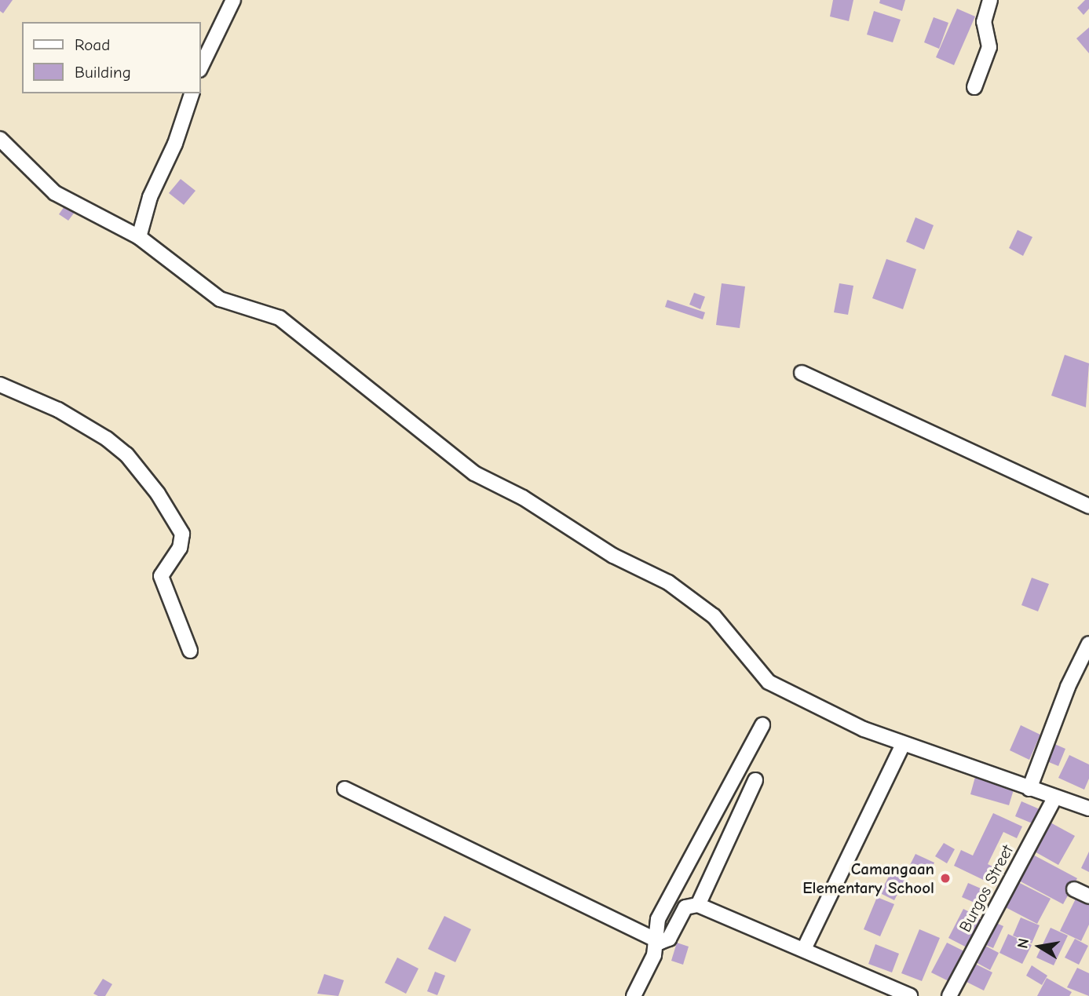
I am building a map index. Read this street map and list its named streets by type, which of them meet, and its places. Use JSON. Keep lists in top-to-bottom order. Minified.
{"streets":{"street":["Burgos Street"]},"places":["Camangaan Elementary School"],"legend":["Road","Building"],"north":"left"}
